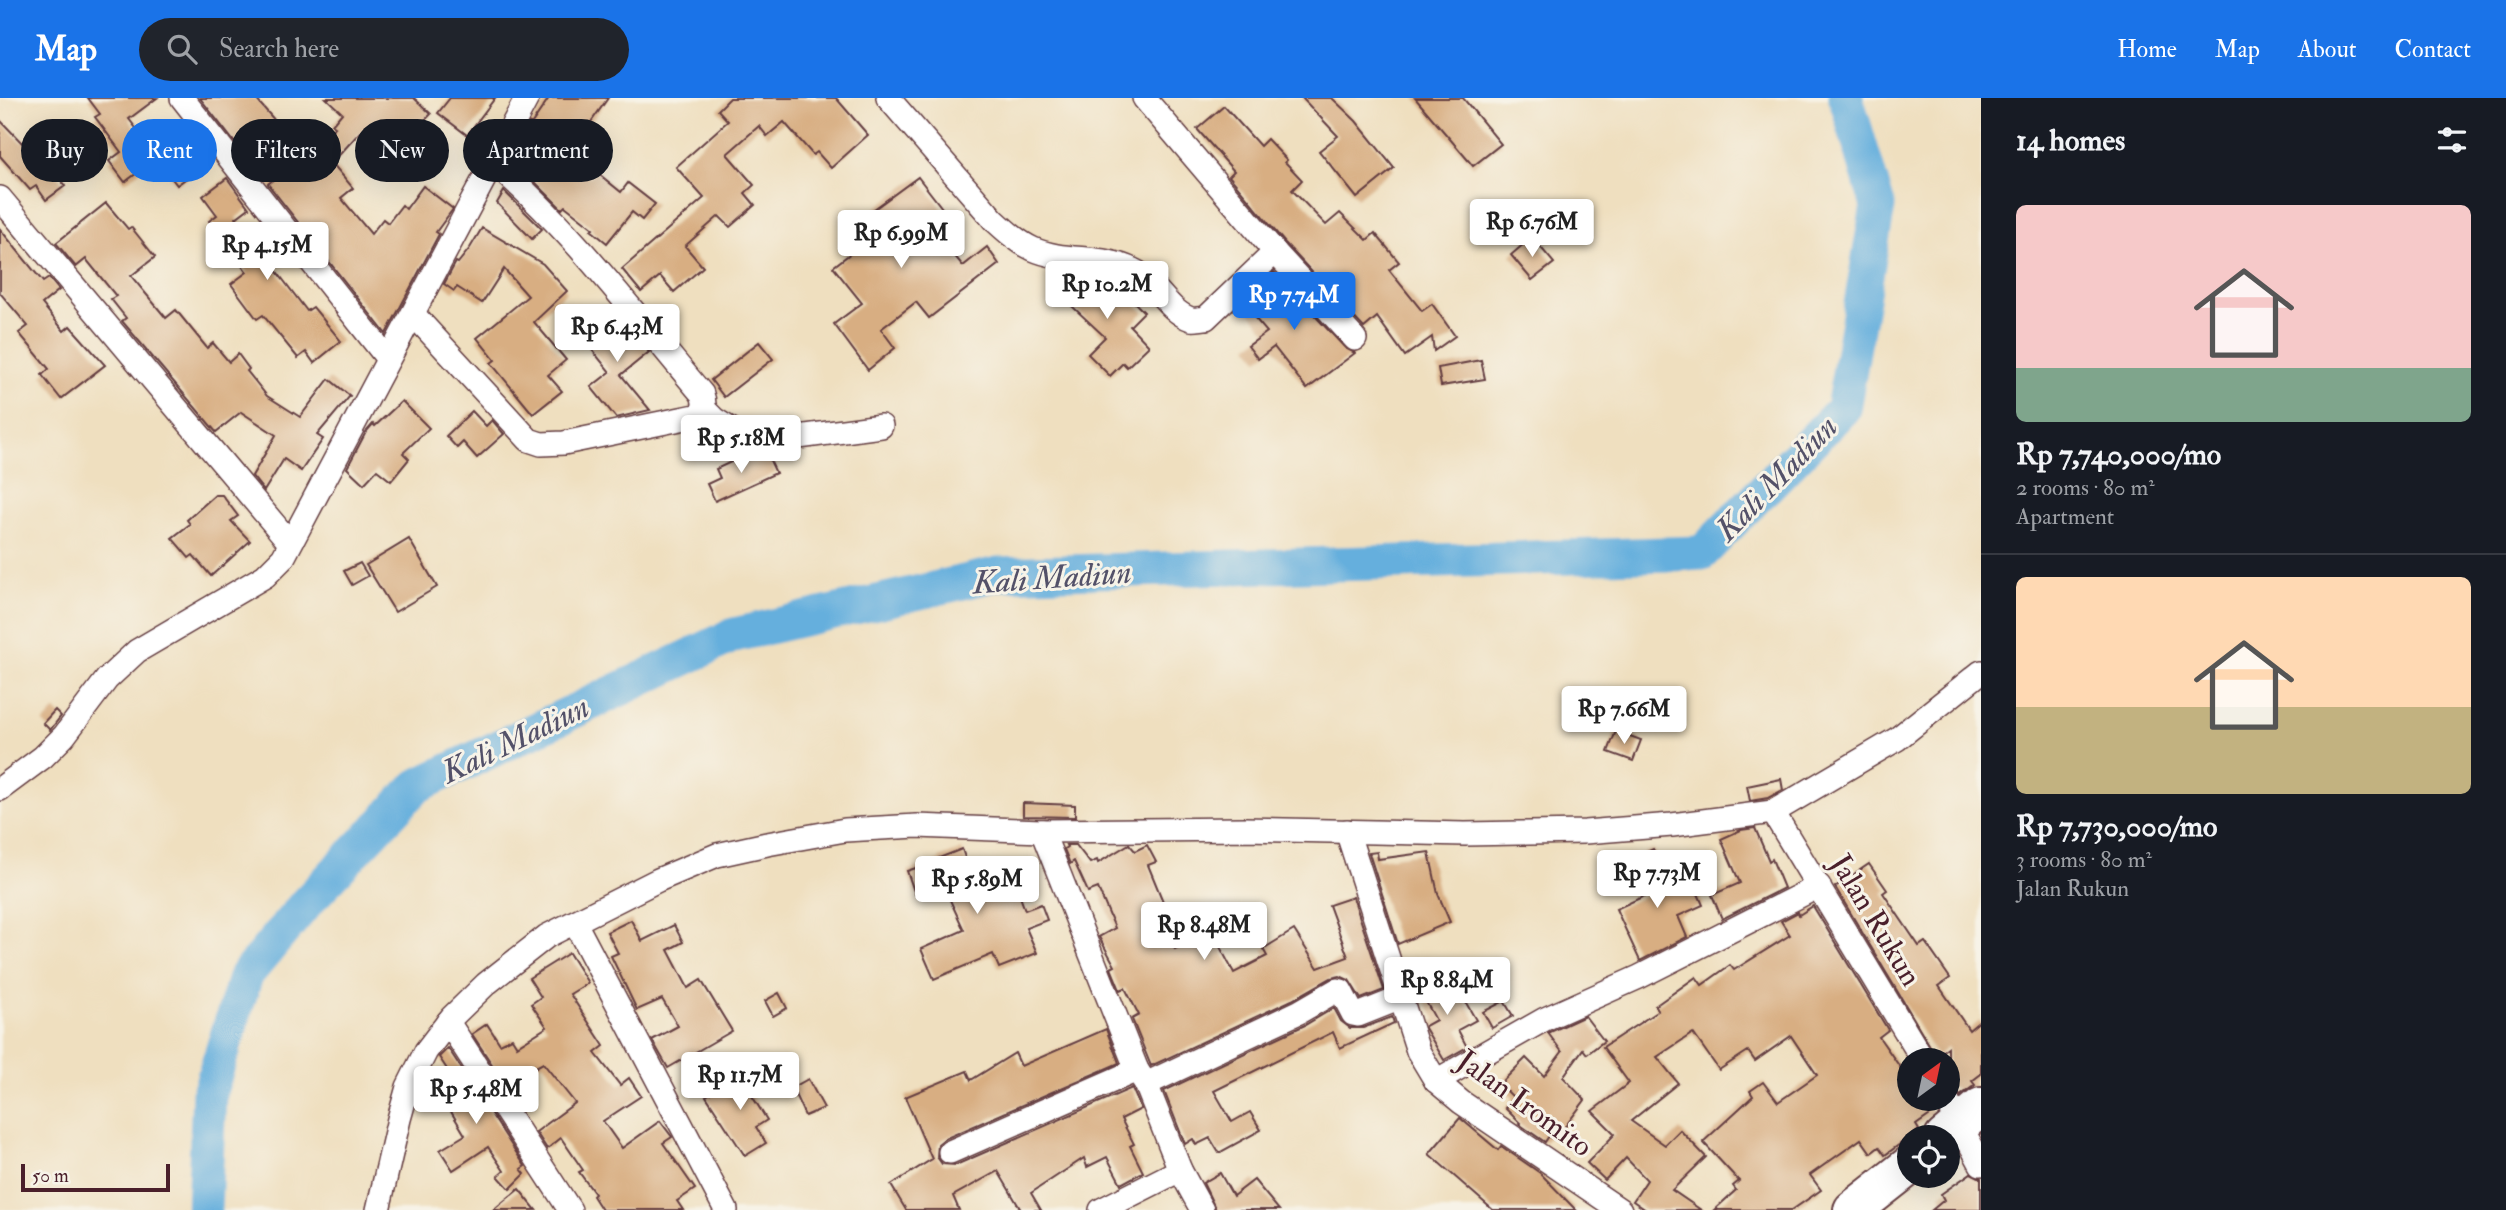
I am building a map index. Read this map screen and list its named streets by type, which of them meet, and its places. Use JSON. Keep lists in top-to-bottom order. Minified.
{"streets":{"street":["Jalan Rukun","Jalan Iromito"]},"water":["Kali Madiun"],"scale_bar":"50 m","north":"top right","page":{"header":"Map","search":"Search here","nav":["Home","Map","About","Contact"],"heading":"14 homes","chip":["Buy","Rent","Filters","New","Apartment"],"list":[{"name":"Rp 7,740,000/mo","note":"2 rooms · 80 m² · Apartment"},{"name":"Rp 7,730,000/mo","note":"3 rooms · 80 m² · Jalan Rukun"}],"price":["Rp 6.76M","Rp 6.99M","Rp 4.15M","Rp 10.2M","Rp 7.74M","Rp 6.43M","Rp 5.18M","Rp 7.66M","Rp 7.73M","Rp 5.89M","Rp 8.48M","Rp 8.84M","Rp 11.7M","Rp 5.48M"],"scale":"50 m"}}
